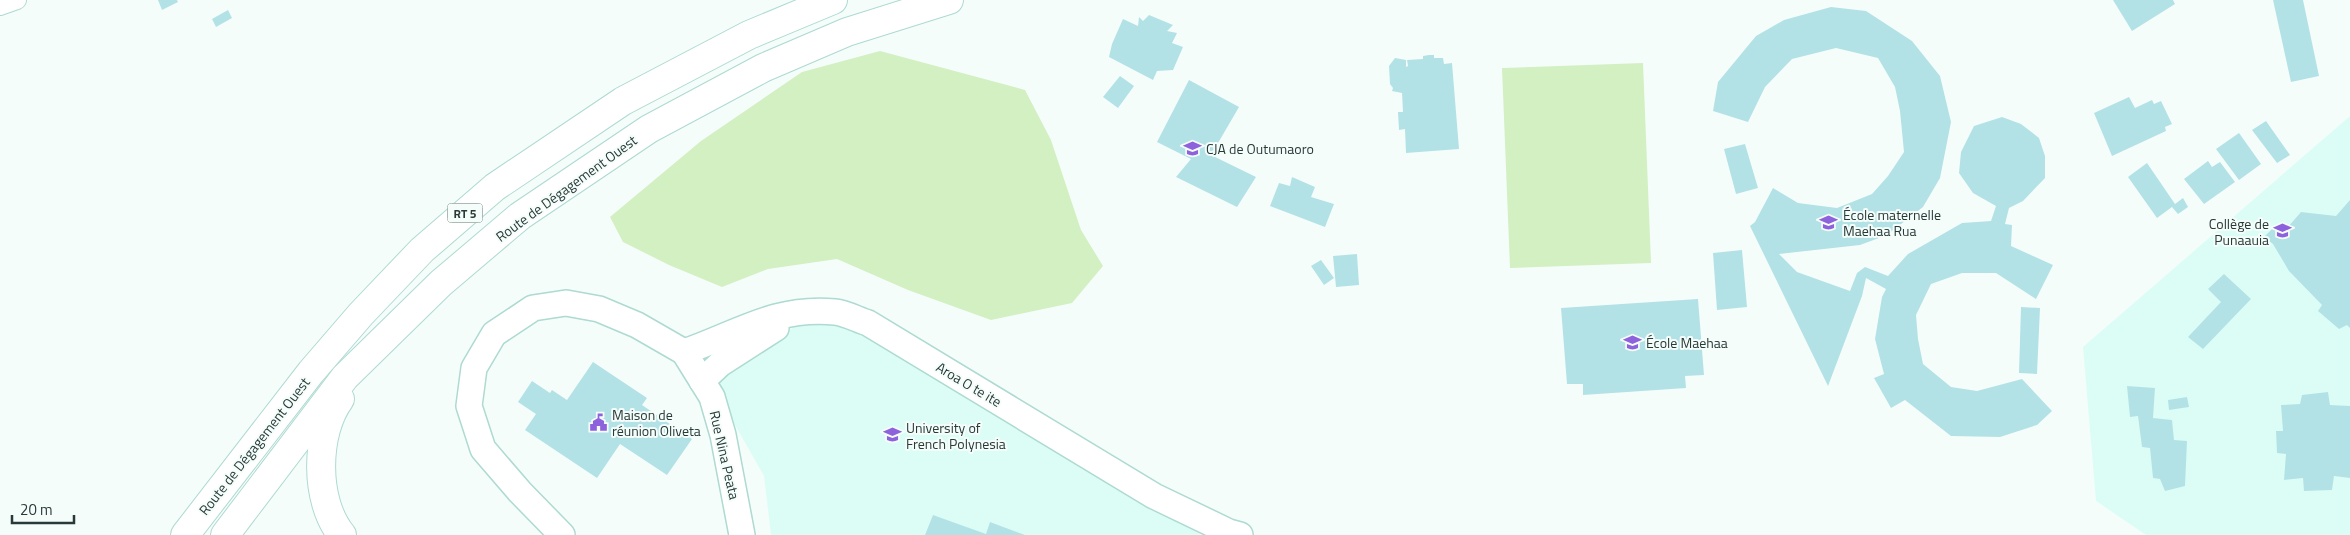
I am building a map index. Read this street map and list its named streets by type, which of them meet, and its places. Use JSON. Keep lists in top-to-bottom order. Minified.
{"streets":{"highway":["Route de Dégagement Ouest","RT 5"],"main road":["Aroa O te ite","Rue Nina Peata"]},"crossings":[["Aroa O te ite","Rue Nina Peata"]],"places":{"school or university":["CJA de Outumaoro","École maternelle Maehaa Rua","Collège de Punaauia","École Maehaa","University of French Polynesia"],"public building":["Maison de réunion Oliveta"]},"scale_bar":"20 m"}
